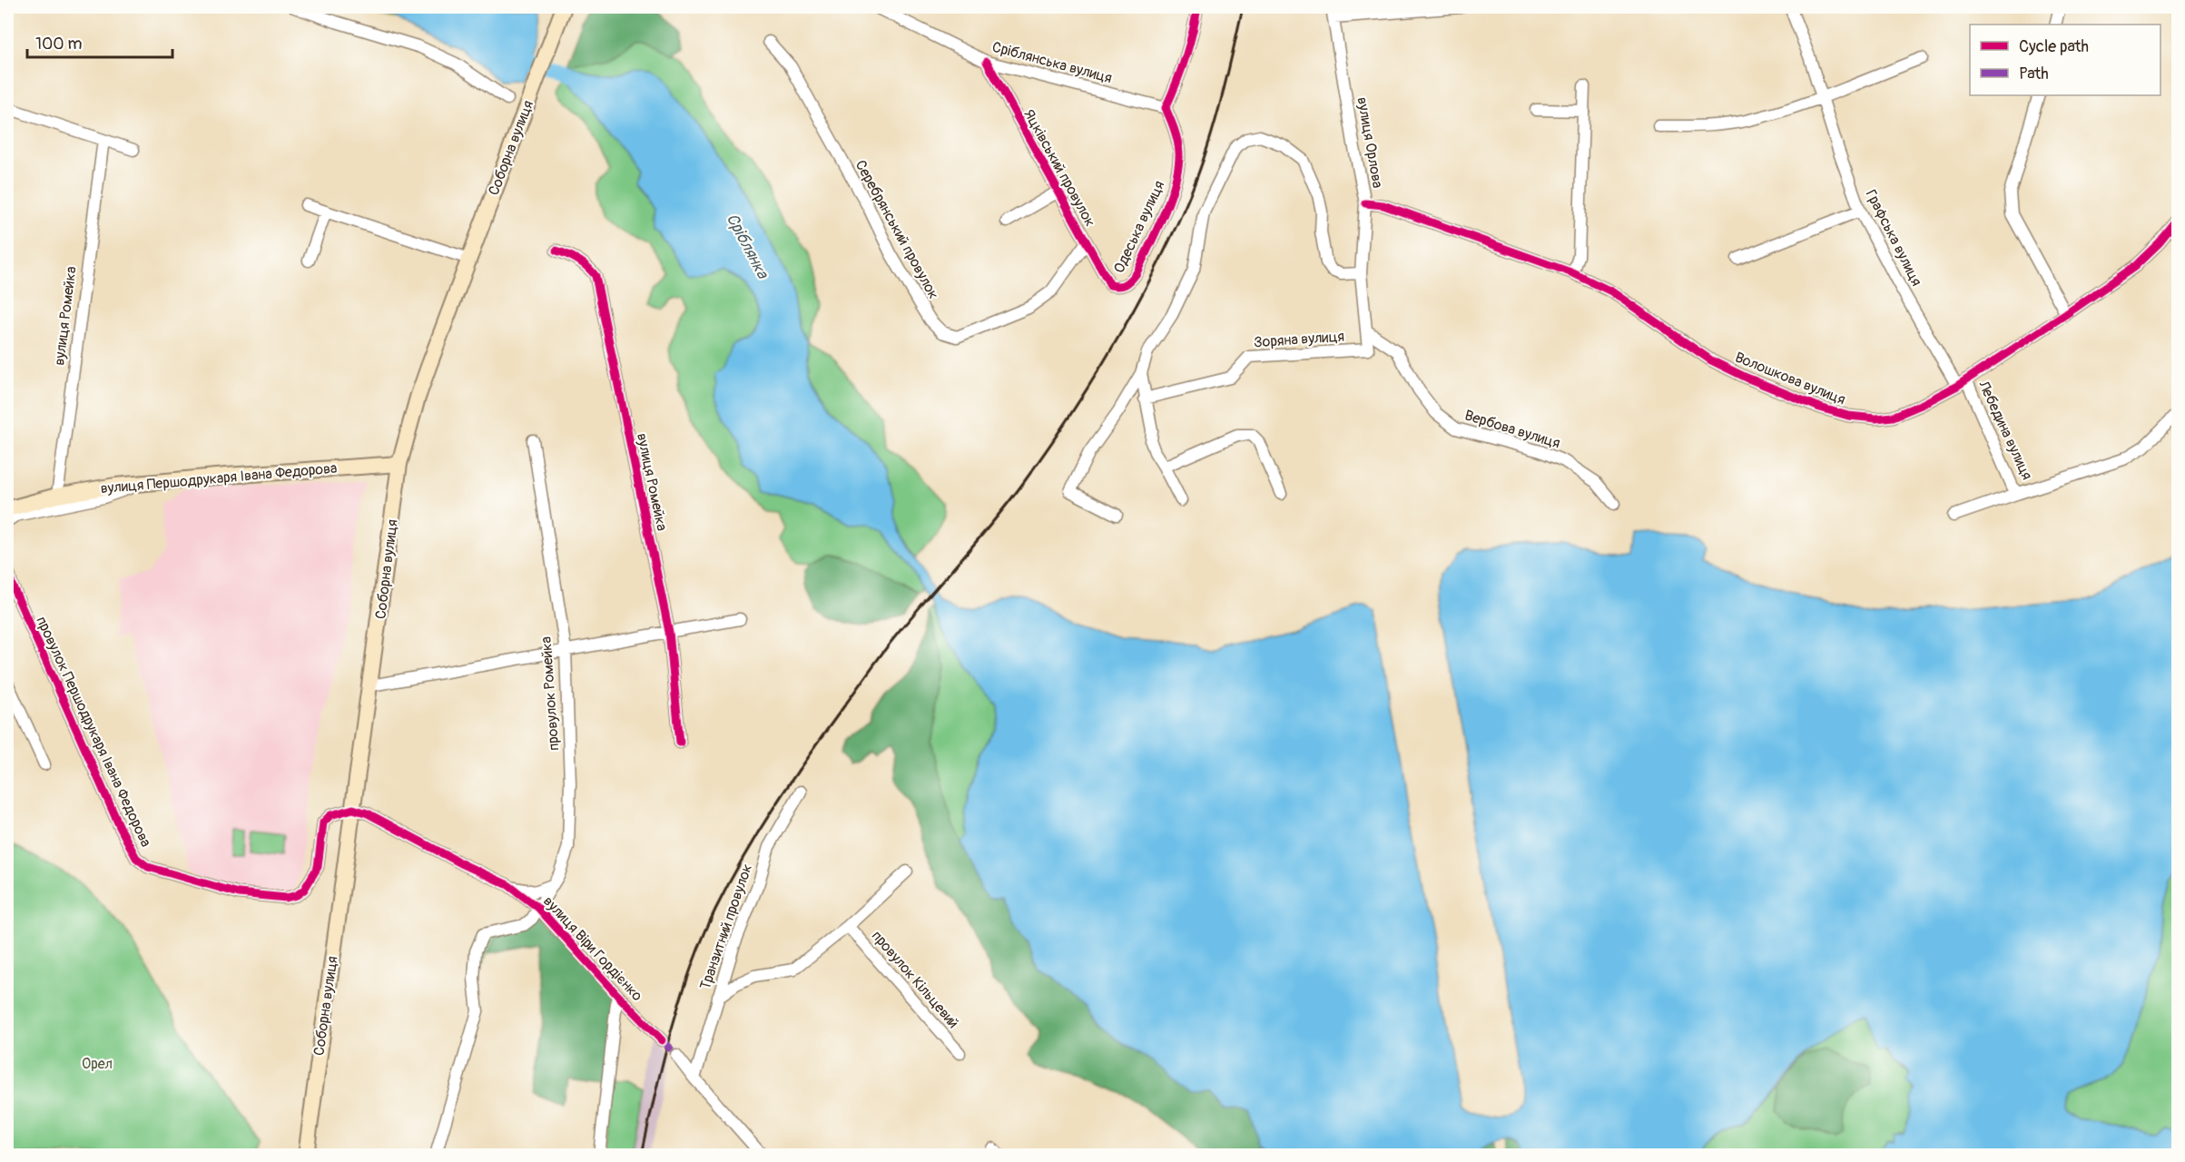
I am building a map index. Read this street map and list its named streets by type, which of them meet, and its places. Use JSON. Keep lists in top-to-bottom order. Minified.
{"streets":{"main road":["Соборна вулиця","вулиця Першодрукаря Івана Федорова"],"street":["Сріблянська вулиця","вулиця Орлова","Яцківський провулок","Одеська вулиця","Серебрянський провулок","Графська вулиця","вулиця Ромейка","Зоряна вулиця","Волошкова вулиця","Вербова вулиця","Лебедина вулиця","провулок Ромейка","провулок Першодрукаря Івана Федорова","Транзитний провулок","вулиця Віри Гордієнко","провулок Кільцевий"]},"crossings":[["Сріблянська вулиця","Яцківський провулок"],["Сріблянська вулиця","Одеська вулиця"],["вулиця Орлова","Зоряна вулиця"],["вулиця Орлова","Волошкова вулиця"],["вулиця Орлова","Вербова вулиця"],["Соборна вулиця","вулиця Першодрукаря Івана Федорова"],["Соборна вулиця","провулок Першодрукаря Івана Федорова"],["Соборна вулиця","вулиця Віри Гордієнко"],["Яцківський провулок","Одеська вулиця"],["Яцківський провулок","Серебрянський провулок"],["Графська вулиця","Волошкова вулиця"],["Графська вулиця","Лебедина вулиця"],["вулиця Ромейка","вулиця Першодрукаря Івана Федорова"],["Волошкова вулиця","Лебедина вулиця"],["провулок Ромейка","вулиця Віри Гордієнко"],["провулок Першодрукаря Івана Федорова","вулиця Віри Гордієнко"]],"water":["Сріблянка"],"parks":["Орел"],"legend":["Cycle path","Path"],"scale_bar":"100 m"}
